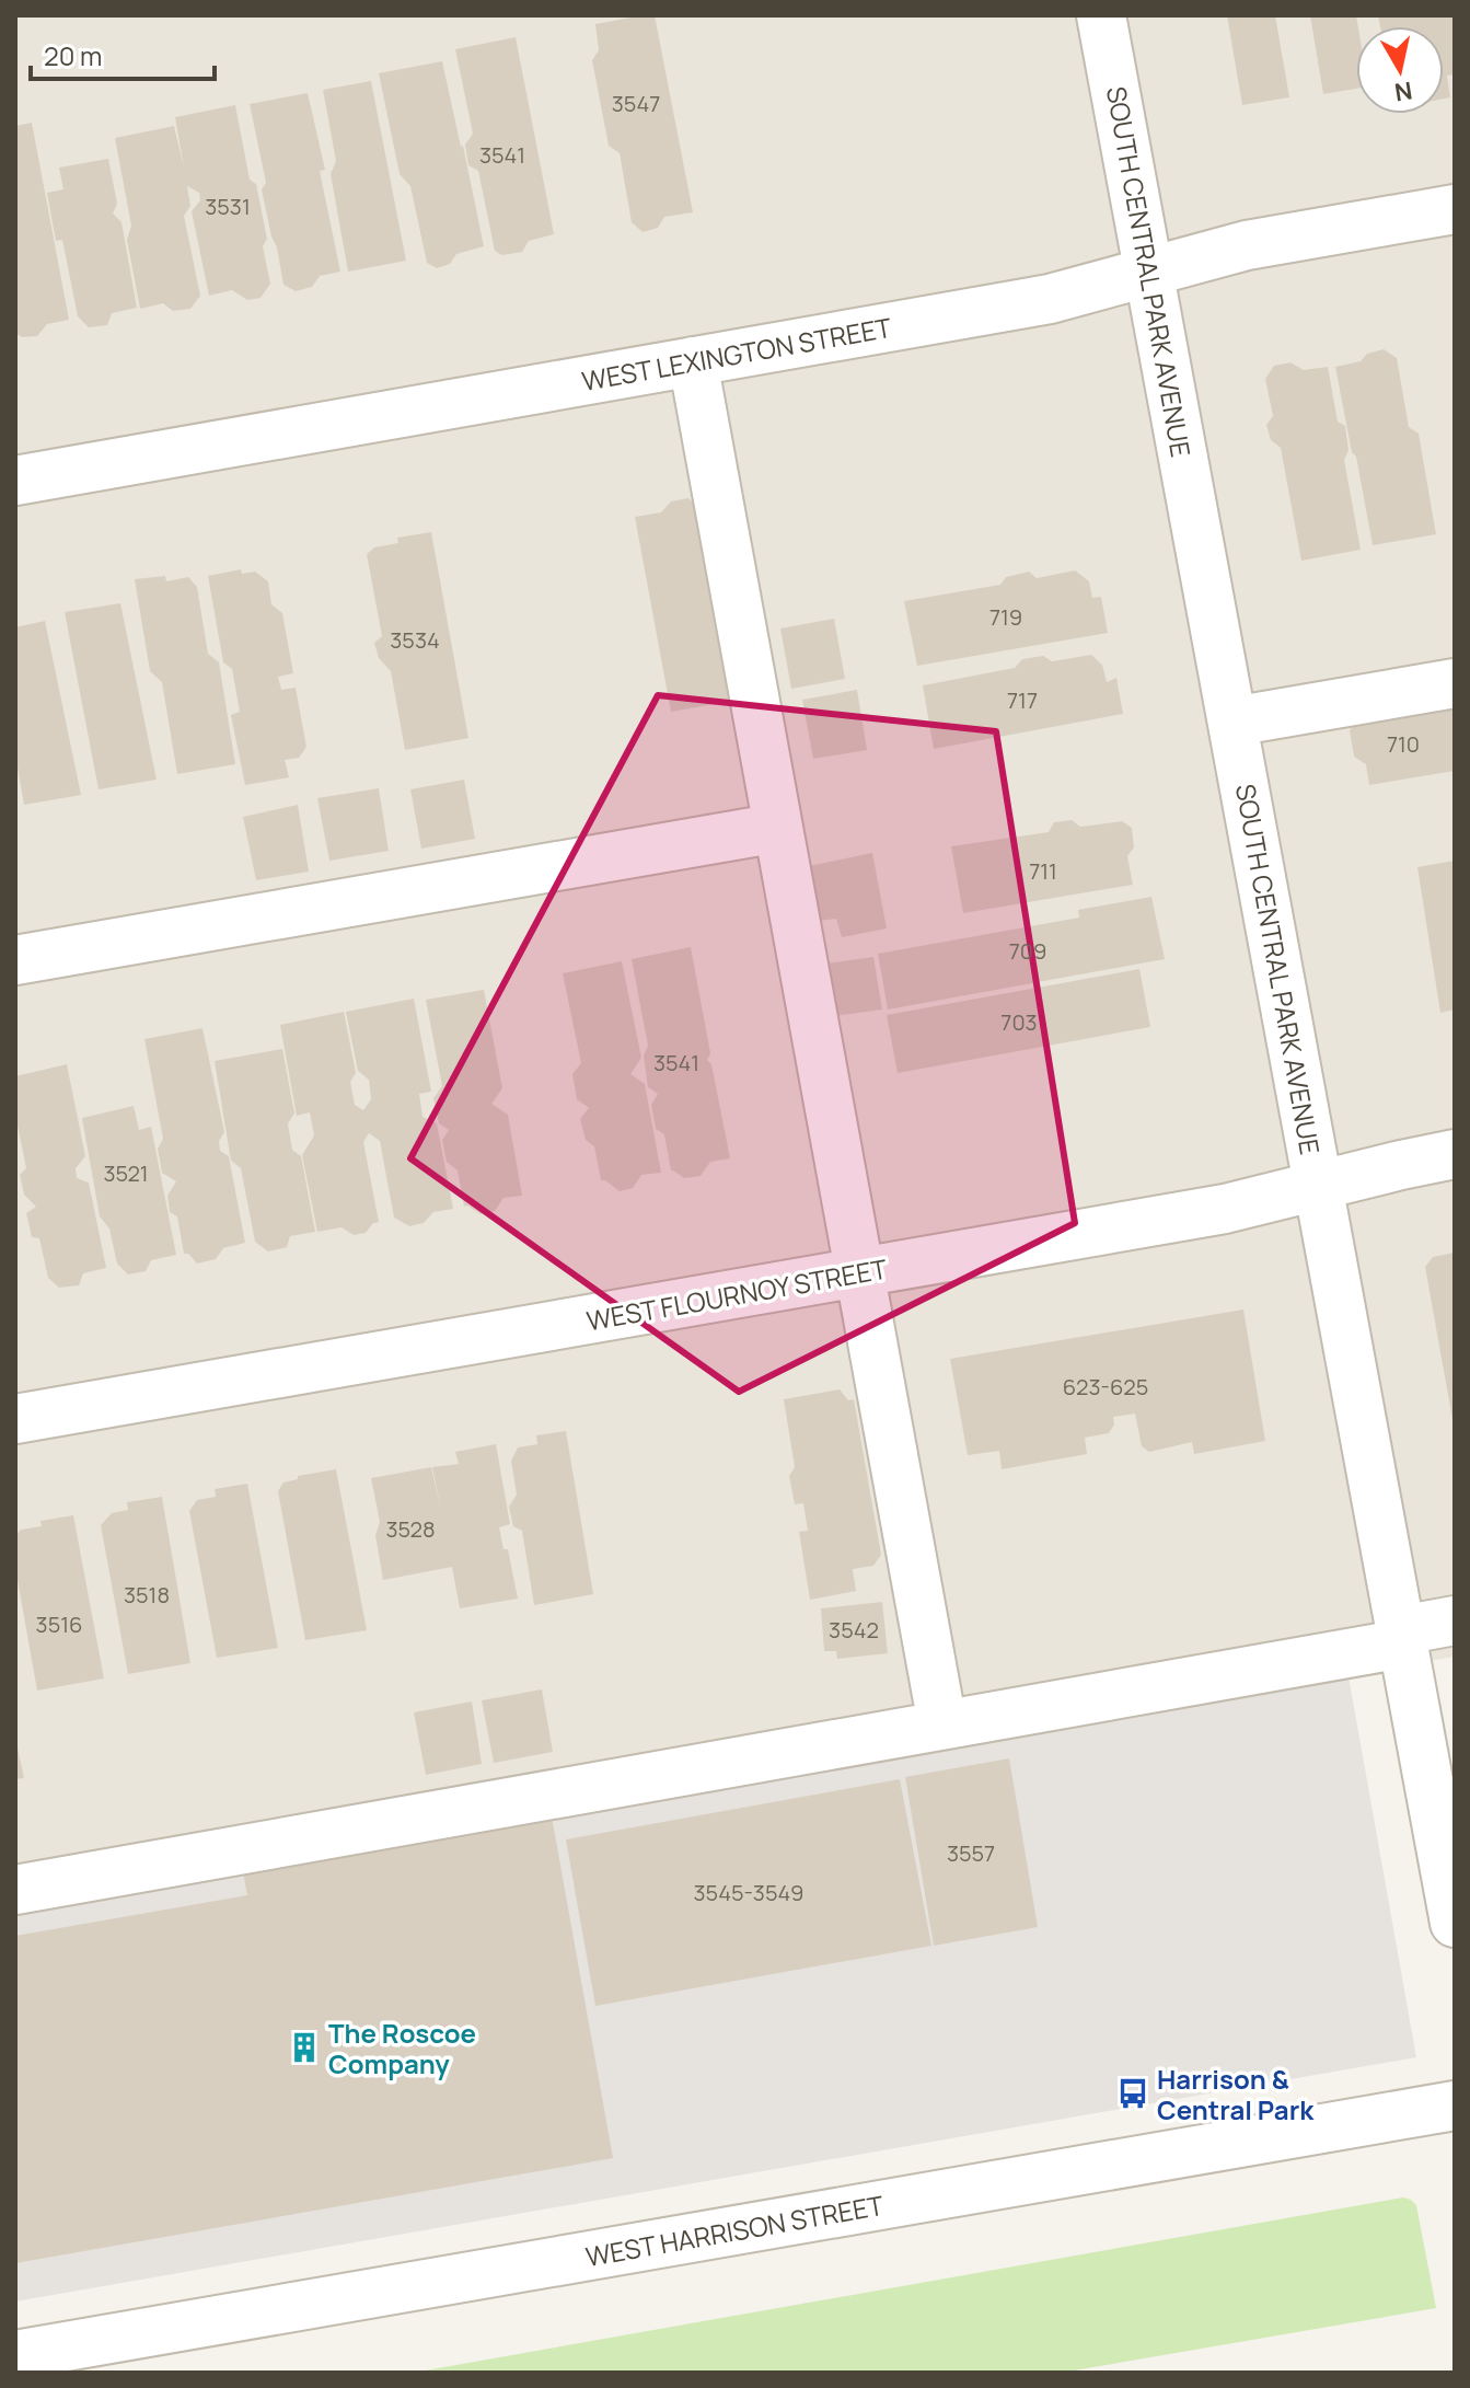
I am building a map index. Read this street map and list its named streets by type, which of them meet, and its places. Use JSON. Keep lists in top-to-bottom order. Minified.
{"streets":{"street":["SOUTH CENTRAL PARK AVENUE","WEST LEXINGTON STREET","WEST FLOURNOY STREET","WEST HARRISON STREET"]},"crossings":[["SOUTH CENTRAL PARK AVENUE","WEST LEXINGTON STREET"],["SOUTH CENTRAL PARK AVENUE","WEST FLOURNOY STREET"]],"places":{"building":["The Roscoe Company"],"bus stop":["Harrison & Central Park"]},"house_numbers":["3547","3541","3531","719","3534","717","710","711","709","703","3541","3521","623-625","3528","3518","3516","3542","3557","3545-3549"],"scale_bar":"20 m","north":"bottom"}
